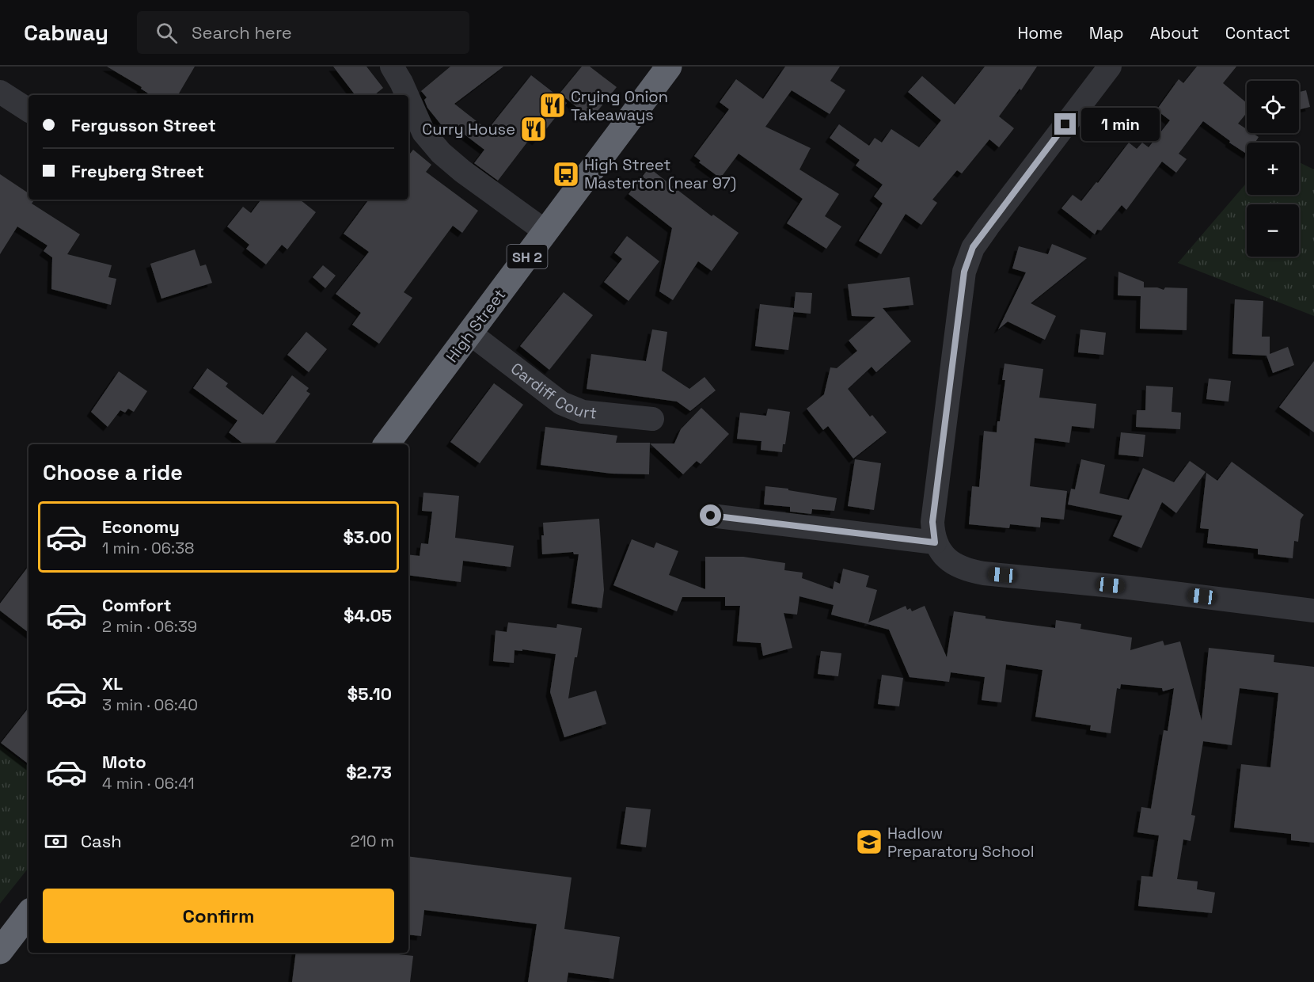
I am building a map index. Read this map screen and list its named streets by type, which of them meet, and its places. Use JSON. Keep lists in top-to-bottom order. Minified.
{"streets":{"highway":["SH 2","High Street"],"street":["Cardiff Court"]},"crossings":[["High Street","Cardiff Court"]],"places":{"restaurant":["Crying Onion Takeaways","Curry House"],"bus stop":["High Street Masterton (near 97)"],"school or university":["Hadlow Preparatory School"]},"page":{"header":"Cabway","search":"Search here","nav":["Home","Map","About","Contact"],"map_buttons":["+","−"],"banner":["Fergusson Street","Freyberg Street"],"bubble":"1 min","heading":"Choose a ride","list":[{"name":"Economy","note":"1 min · 06:38","value":"$3.00"},{"name":"Comfort","note":"2 min · 06:39","value":"$4.05"},{"name":"XL","note":"3 min · 06:40","value":"$5.10"},{"name":"Moto","note":"4 min · 06:41","value":"$2.73"}],"pay":["Cash","210 m"],"buttons":"Confirm"}}
